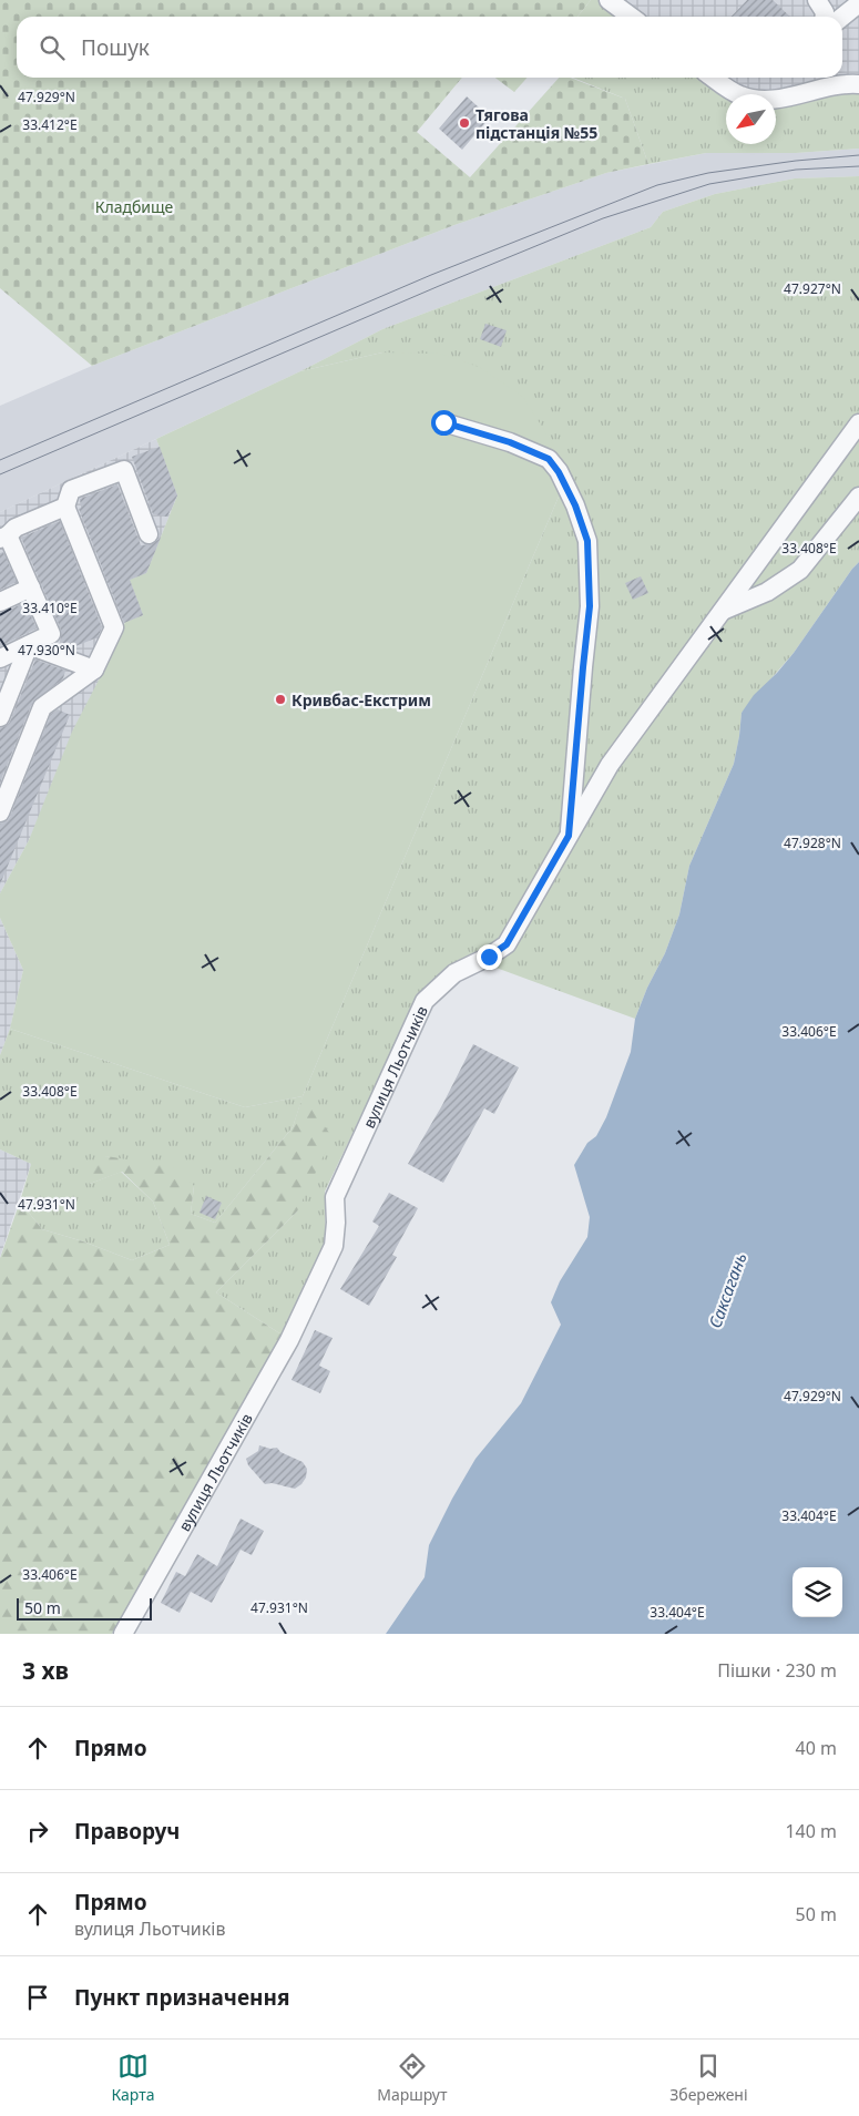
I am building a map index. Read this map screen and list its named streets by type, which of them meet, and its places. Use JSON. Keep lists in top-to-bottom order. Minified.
{"streets":{"street":["вулиця Льотчиків"]},"water":["Саксагань"],"parks":["Кладбище"],"places":["Тягова підстанція №55","Кривбас-Екстрим"],"scale_bar":"50 m","north":"bottom left","page":{"search":"Пошук","scale":"50 m","heading":["3 хв","Пішки · 230 m"],"list":[["Прямо","40 m"],["Праворуч","140 m"],["Прямо","вулиця Льотчиків","50 m"],"Пункт призначення"],"nav":["Карта","Маршрут","Збережені"]},"coordinates":["47.929°N","33.412°E","47.927°N","33.408°E","33.410°E","47.930°N","47.928°N","33.406°E","47.931°N","33.404°E"]}
